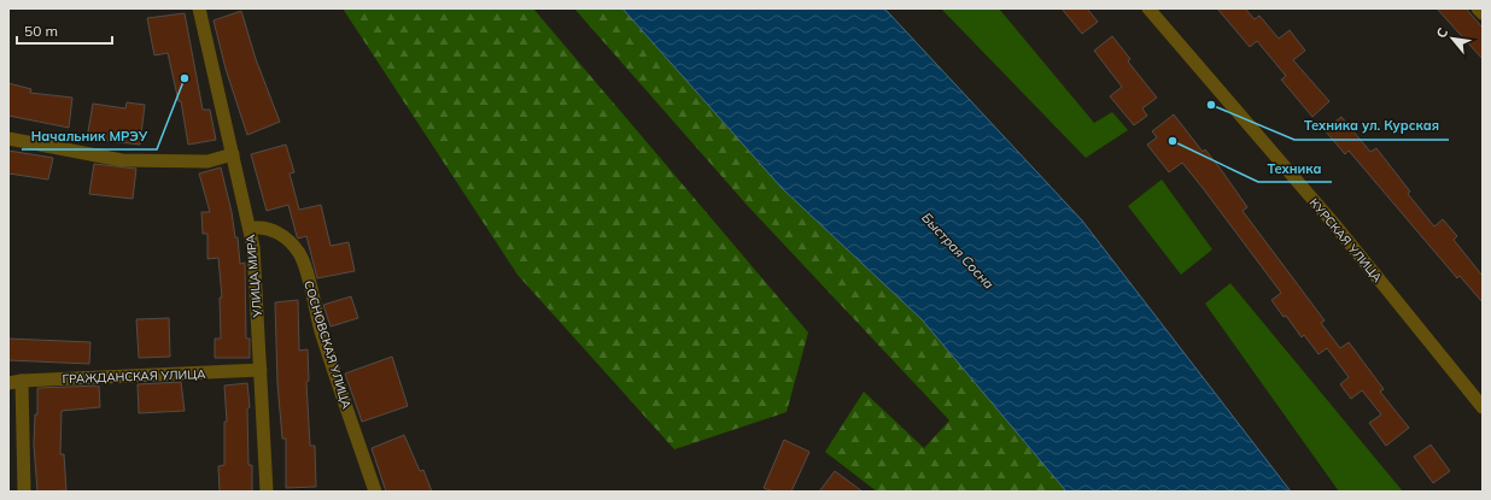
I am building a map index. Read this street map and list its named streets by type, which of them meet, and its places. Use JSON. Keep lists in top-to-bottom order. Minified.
{"streets":{"street":["КУРСКАЯ УЛИЦА","УЛИЦА МИРА","СОСНОВСКАЯ УЛИЦА","ГРАЖДАНСКАЯ УЛИЦА"]},"crossings":[["УЛИЦА МИРА","СОСНОВСКАЯ УЛИЦА"],["УЛИЦА МИРА","ГРАЖДАНСКАЯ УЛИЦА"]],"water":["Быстрая Сосна"],"places":["Начальник МРЭУ","Техника ул. Курская","Техника"],"scale_bar":"50 m","north":"top left"}
